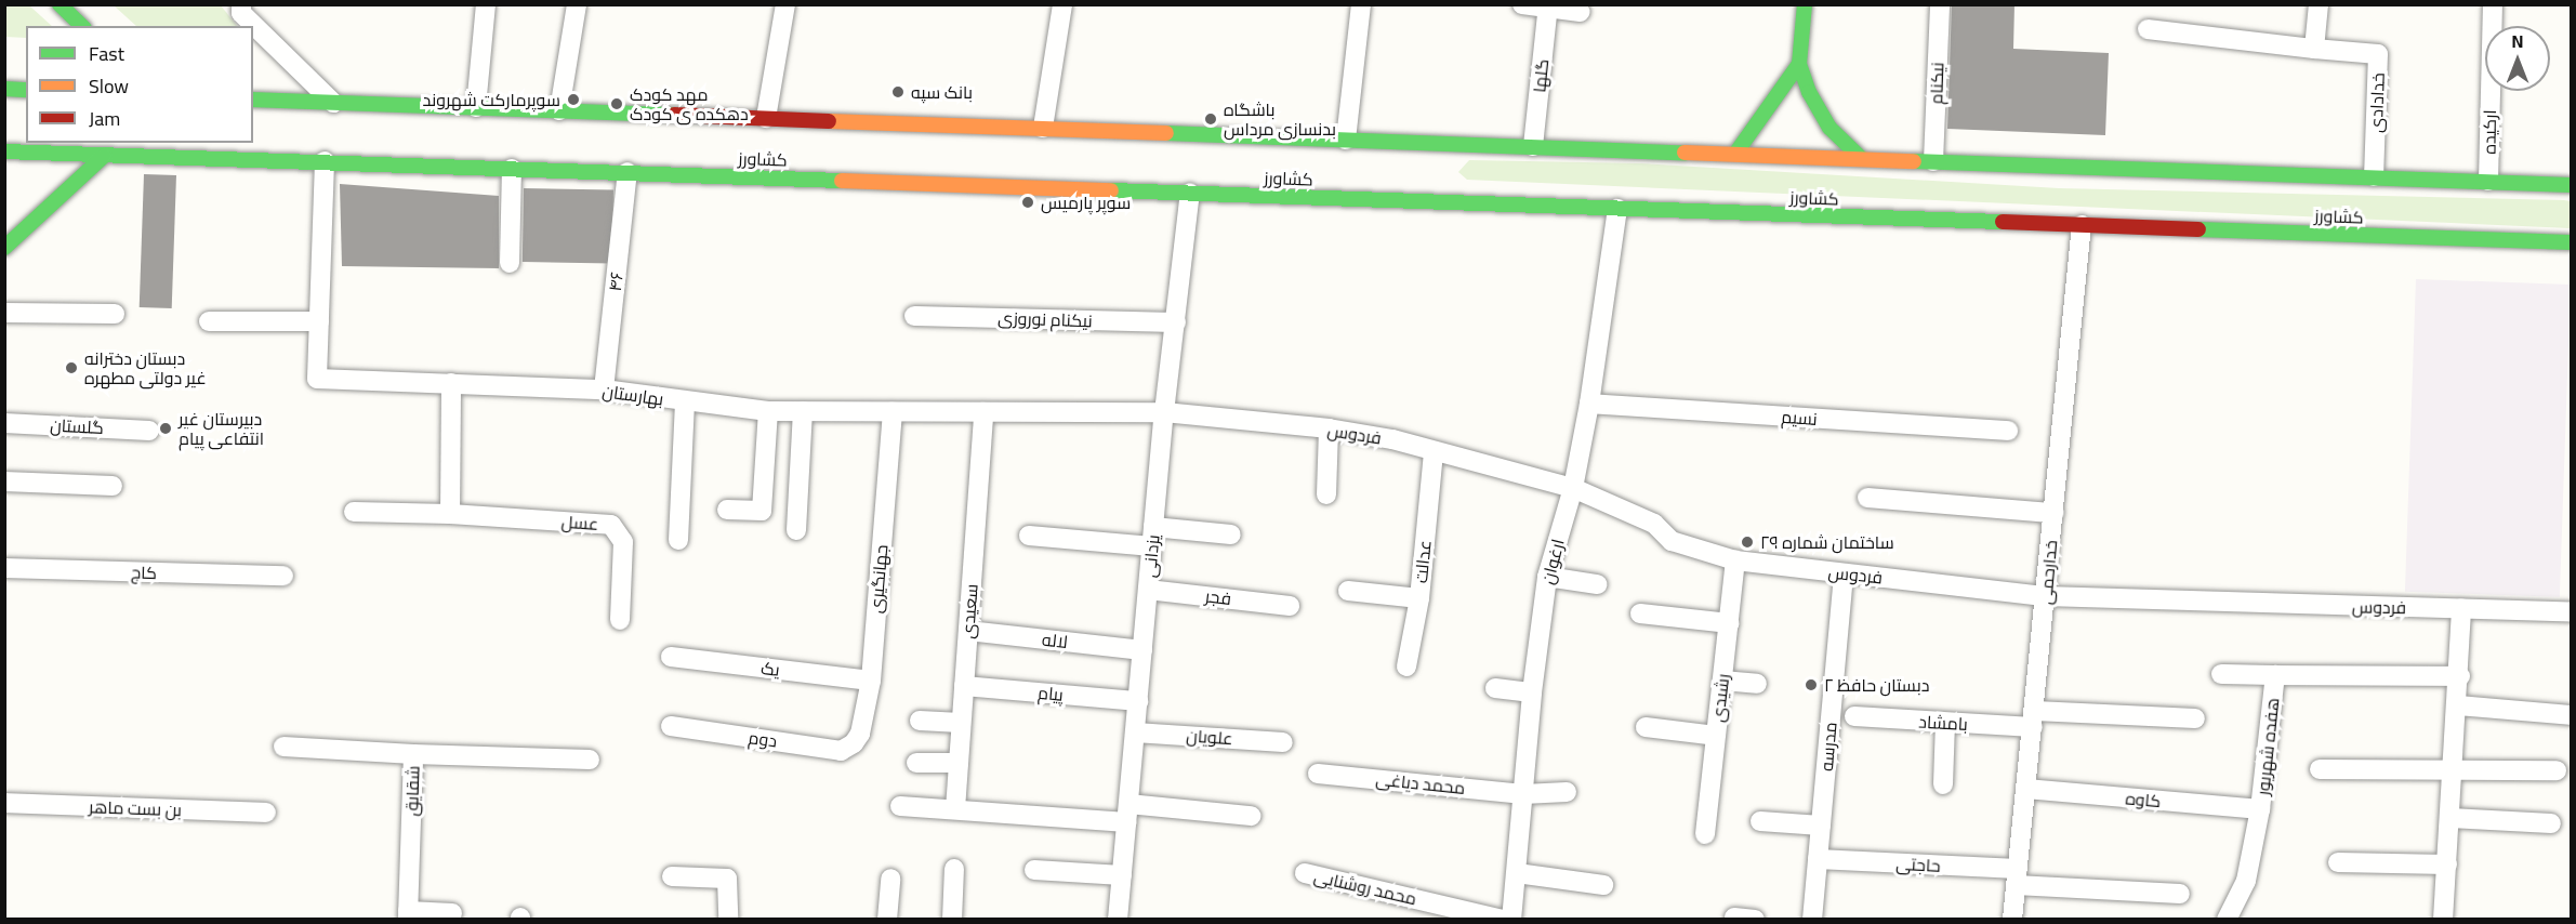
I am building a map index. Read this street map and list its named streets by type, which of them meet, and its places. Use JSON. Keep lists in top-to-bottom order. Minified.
{"streets":{"main road":["کشاورز"],"street":["گلها","نیکنام","خدادادی","ارکیده","۴۶","نیکنام نوروزی","بهارستان","نسیم","گلستان","فردوس","عسل","یزدانی","عدالت","ارغوان","کاج","خدارحمی","جهانگیری","فجر","سعیدی","لاله","یک","پیام","رشیدی","بامشاد","علویان","دوم","مدرسه","هفده شهریور","محمد دیاغی","شقایق","کاوه","بن بست ماهر","حاجتی","محمد روشنایی"]},"crossings":[["کشاورز","۴۶"],["کشاورز","بهارستان"],["کشاورز","یزدانی"],["کشاورز","ارغوان"],["کشاورز","خدارحمی"],["۴۶","بهارستان"],["نیکنام نوروزی","یزدانی"],["بهارستان","فردوس"],["بهارستان","یزدانی"],["بهارستان","جهانگیری"],["بهارستان","سعیدی"],["نسیم","ارغوان"],["فردوس","یزدانی"],["فردوس","عدالت"],["فردوس","ارغوان"],["فردوس","خدارحمی"],["فردوس","رشیدی"],["فردوس","مدرسه"],["یزدانی","فجر"],["یزدانی","لاله"],["یزدانی","پیام"],["یزدانی","علویان"],["ارغوان","محمد دیاغی"],["خدارحمی","بامشاد"],["خدارحمی","کاوه"],["خدارحمی","حاجتی"],["جهانگیری","یک"],["جهانگیری","دوم"],["سعیدی","لاله"],["سعیدی","پیام"],["مدرسه","حاجتی"],["هفده شهریور","کاوه"]],"places":["بانک سپه","سوپرمارکت شهروند","مهد کودک دهکده ی کودک","باشگاه بدنسازی مرداس","سوپر پارمیس","دبستان دخترانه غیر دولتی مطهره","دبیرستان غیر انتفاعی پیام","ساختمان شماره ۲۹","دبستان حافظ ۲"],"legend":["Fast","Slow","Jam"],"north":"top"}
